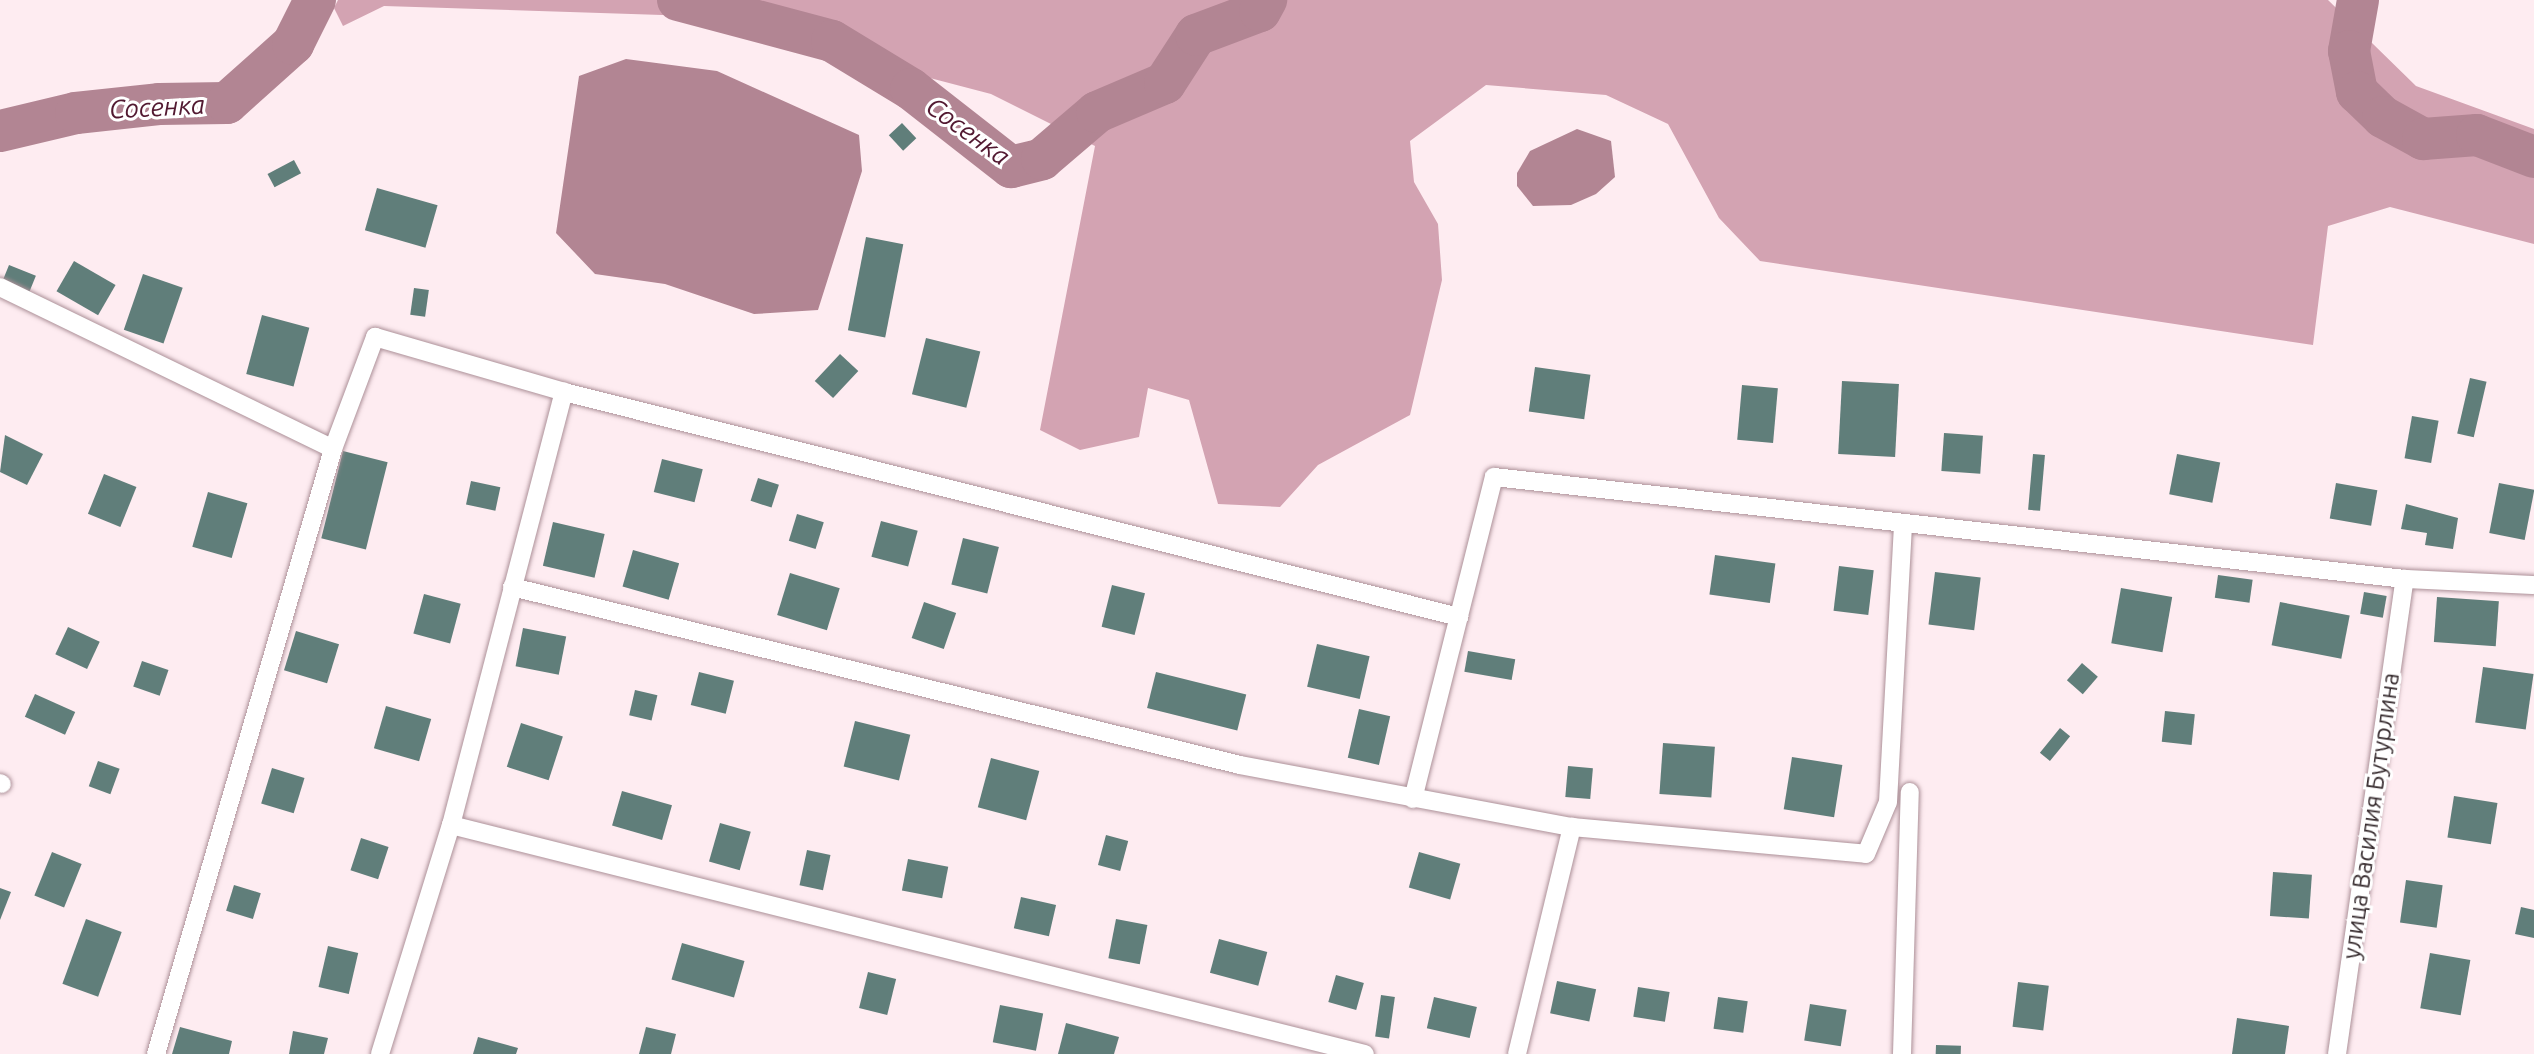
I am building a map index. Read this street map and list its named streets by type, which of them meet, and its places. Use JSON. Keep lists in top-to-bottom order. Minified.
{"streets":{"street":["улица Василия Бутурлина"]},"water":["Сосенка"]}
